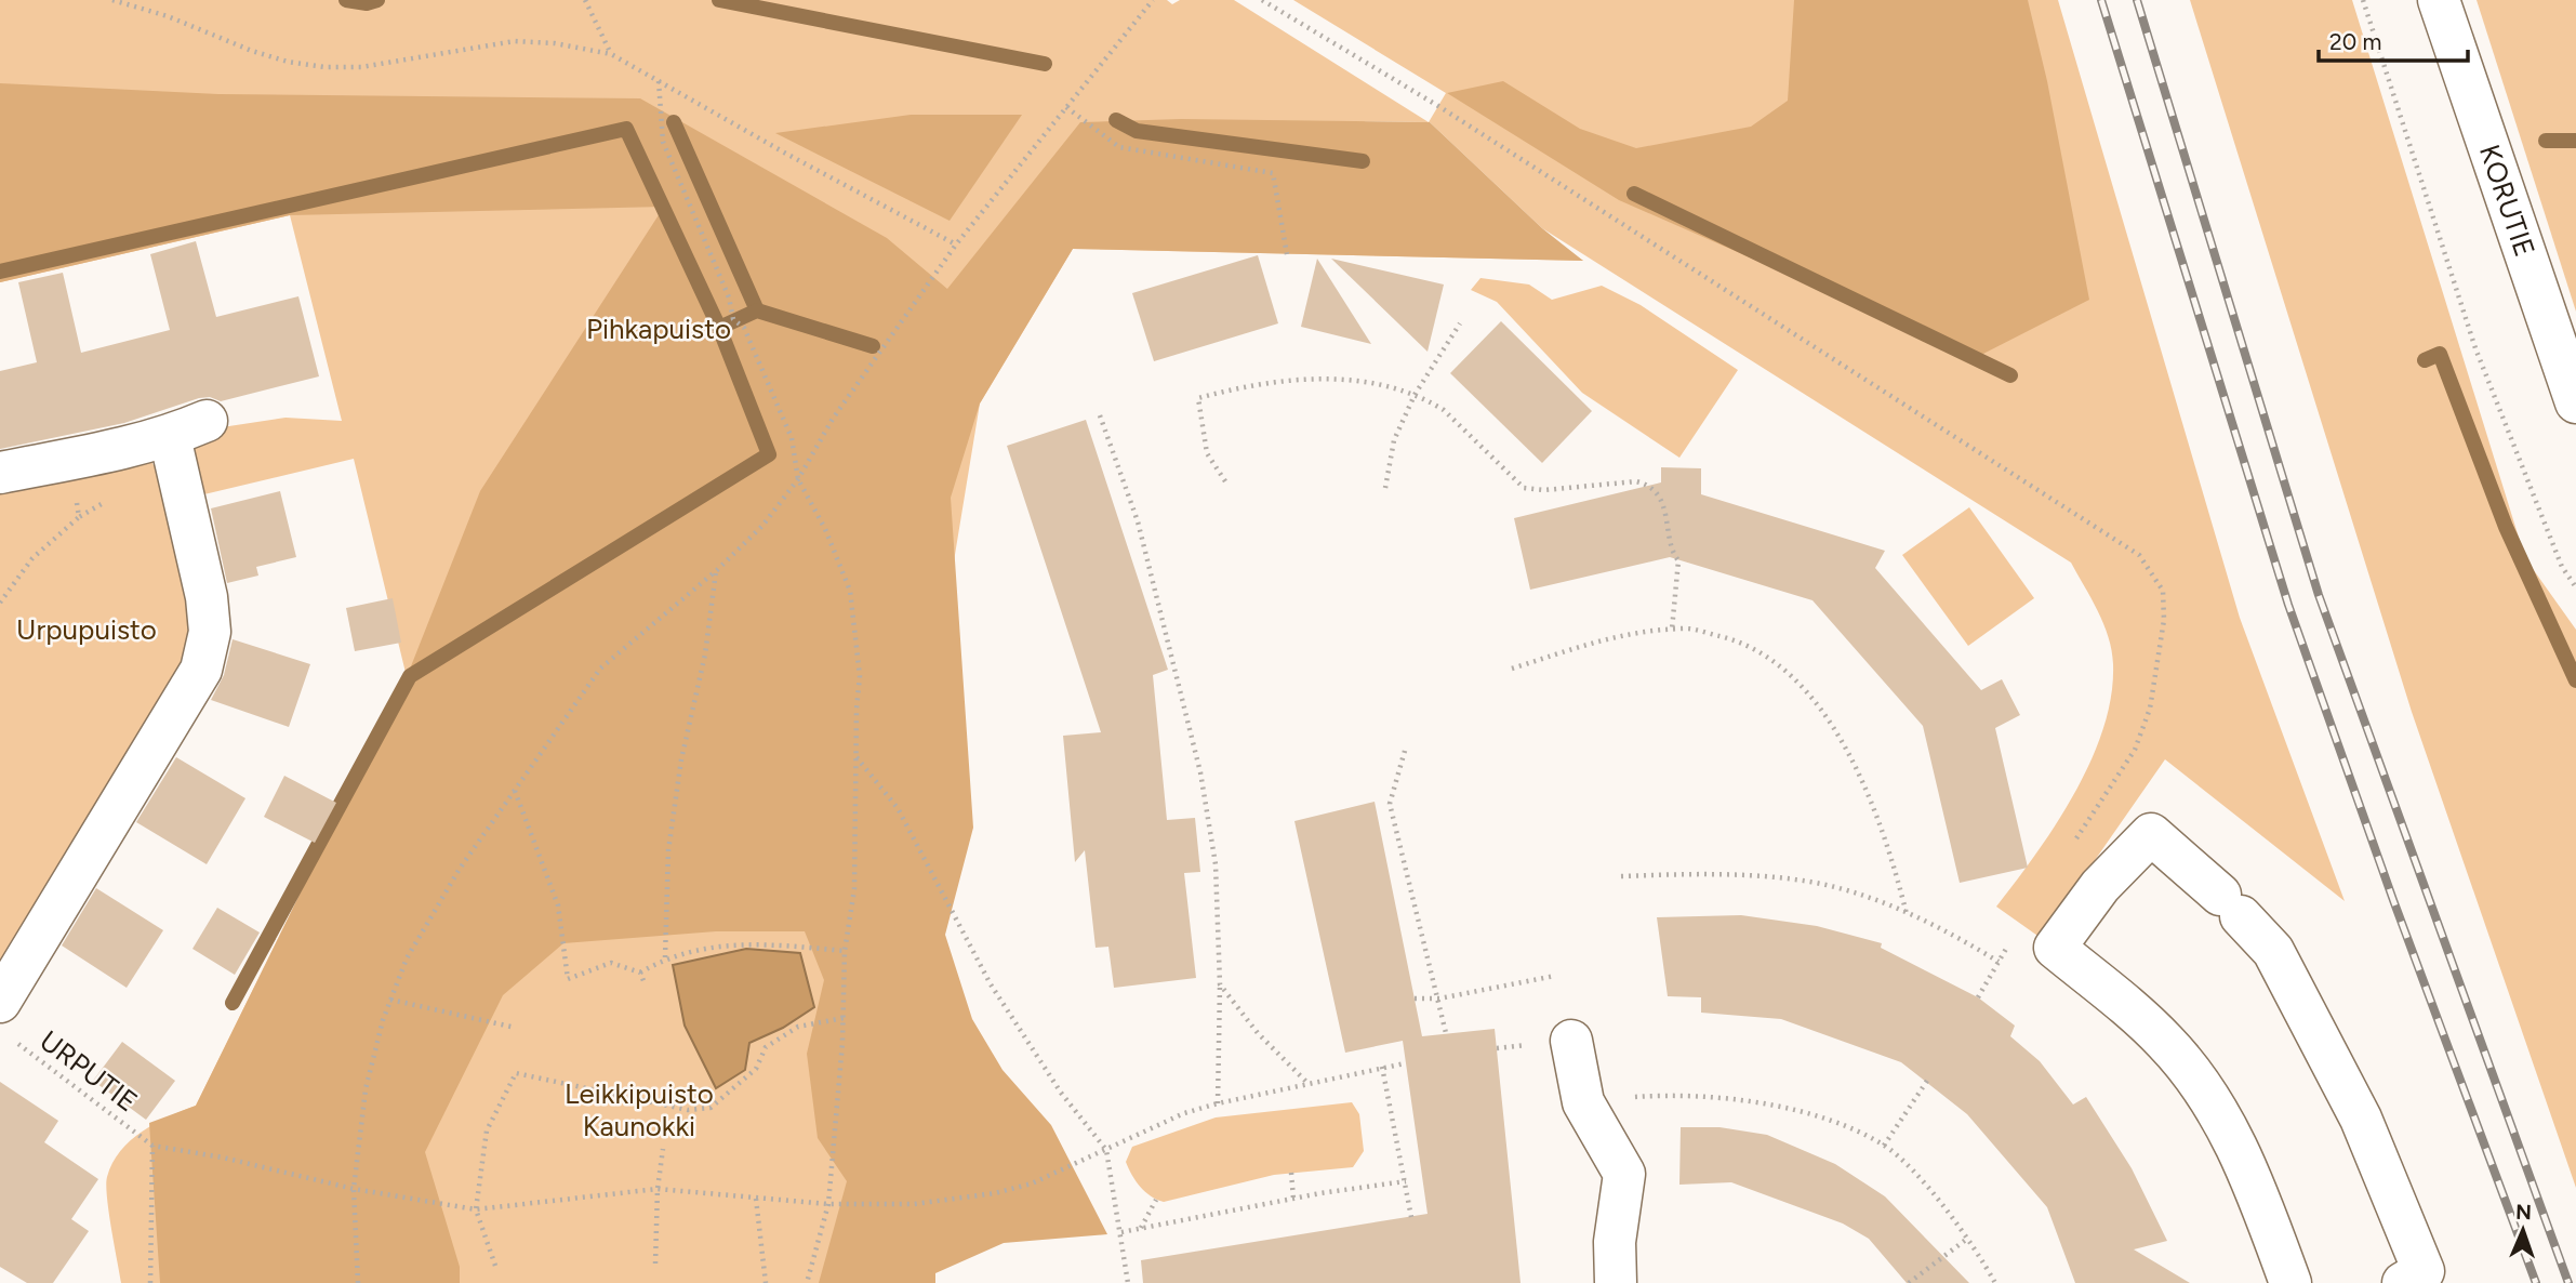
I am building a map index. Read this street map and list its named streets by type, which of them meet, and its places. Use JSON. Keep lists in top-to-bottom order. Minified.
{"streets":{"street":["KORUTIE"],"path":["URPUTIE"]},"parks":["Pihkapuisto","Urpupuisto","Leikkipuisto Kaunokki"],"scale_bar":"20 m","north":"top"}
